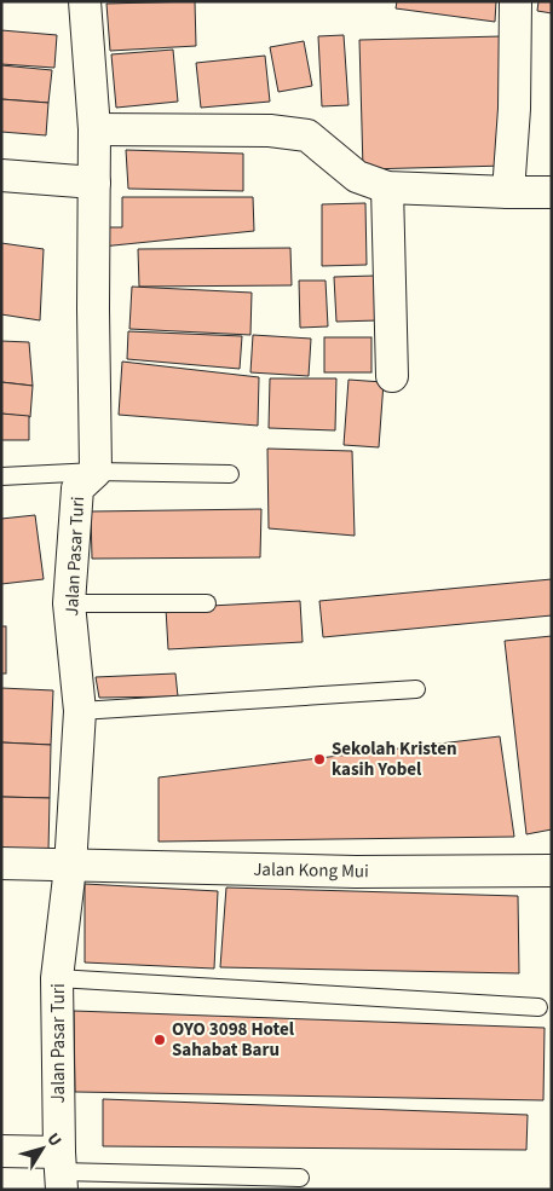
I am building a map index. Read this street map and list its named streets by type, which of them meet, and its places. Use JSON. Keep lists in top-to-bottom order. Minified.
{"streets":{"street":["Jalan Pasar Turi","Jalan Kong Mui"]},"crossings":[["Jalan Pasar Turi","Jalan Kong Mui"]],"places":["Sekolah Kristen kasih Yobel","OYO 3098 Hotel Sahabat Baru"],"north":"top right"}
